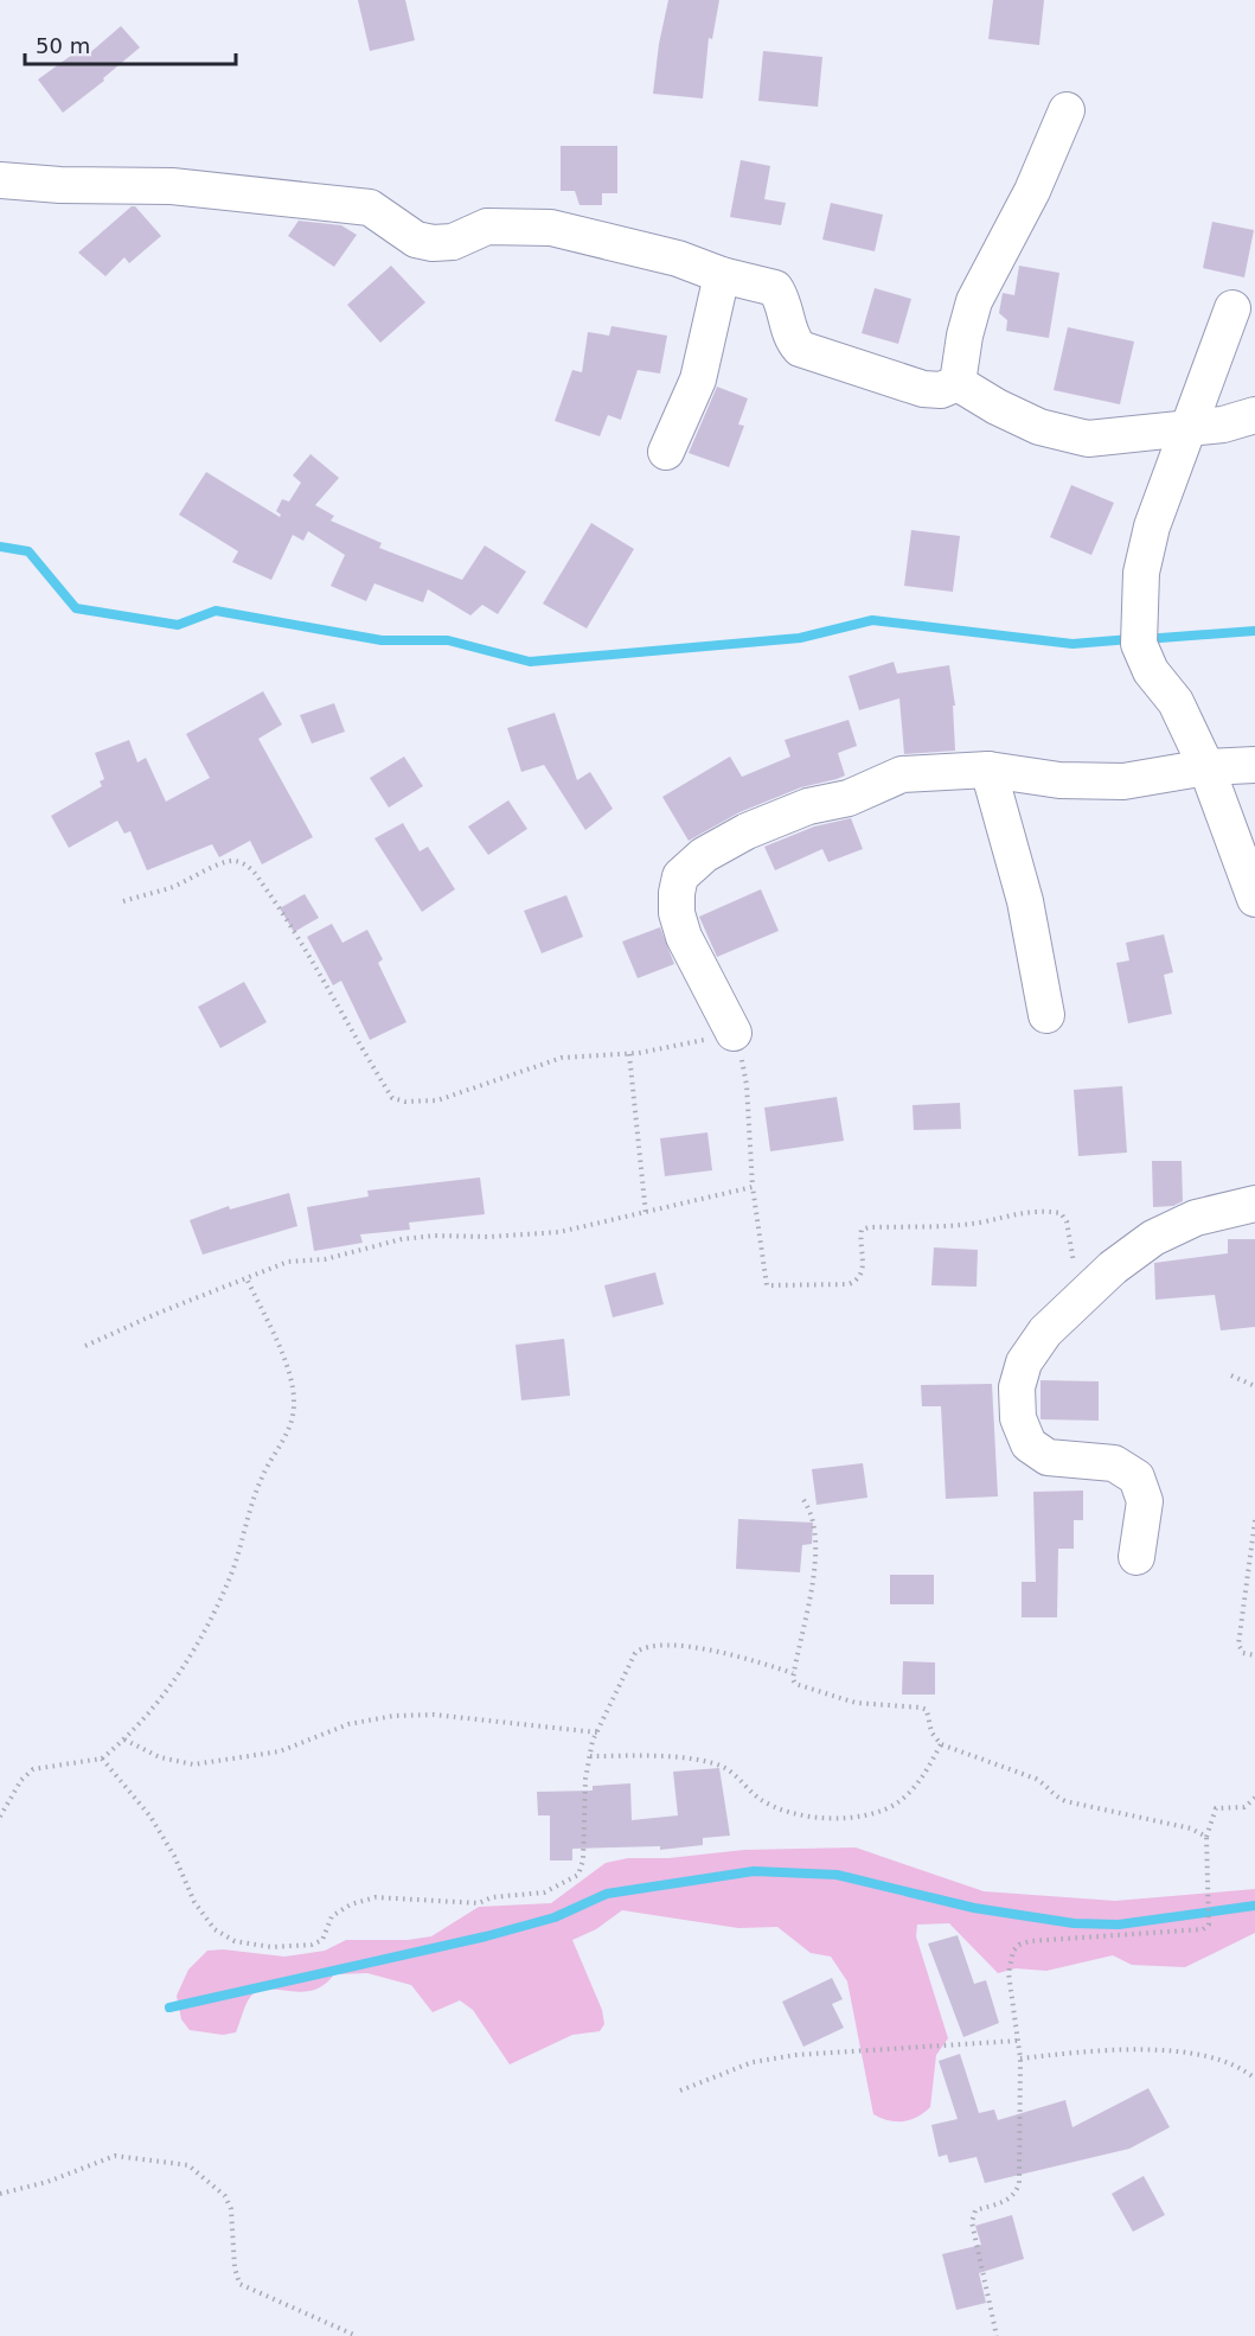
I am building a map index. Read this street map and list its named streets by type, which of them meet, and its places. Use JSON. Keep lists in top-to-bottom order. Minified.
{"scale_bar":"50 m"}
